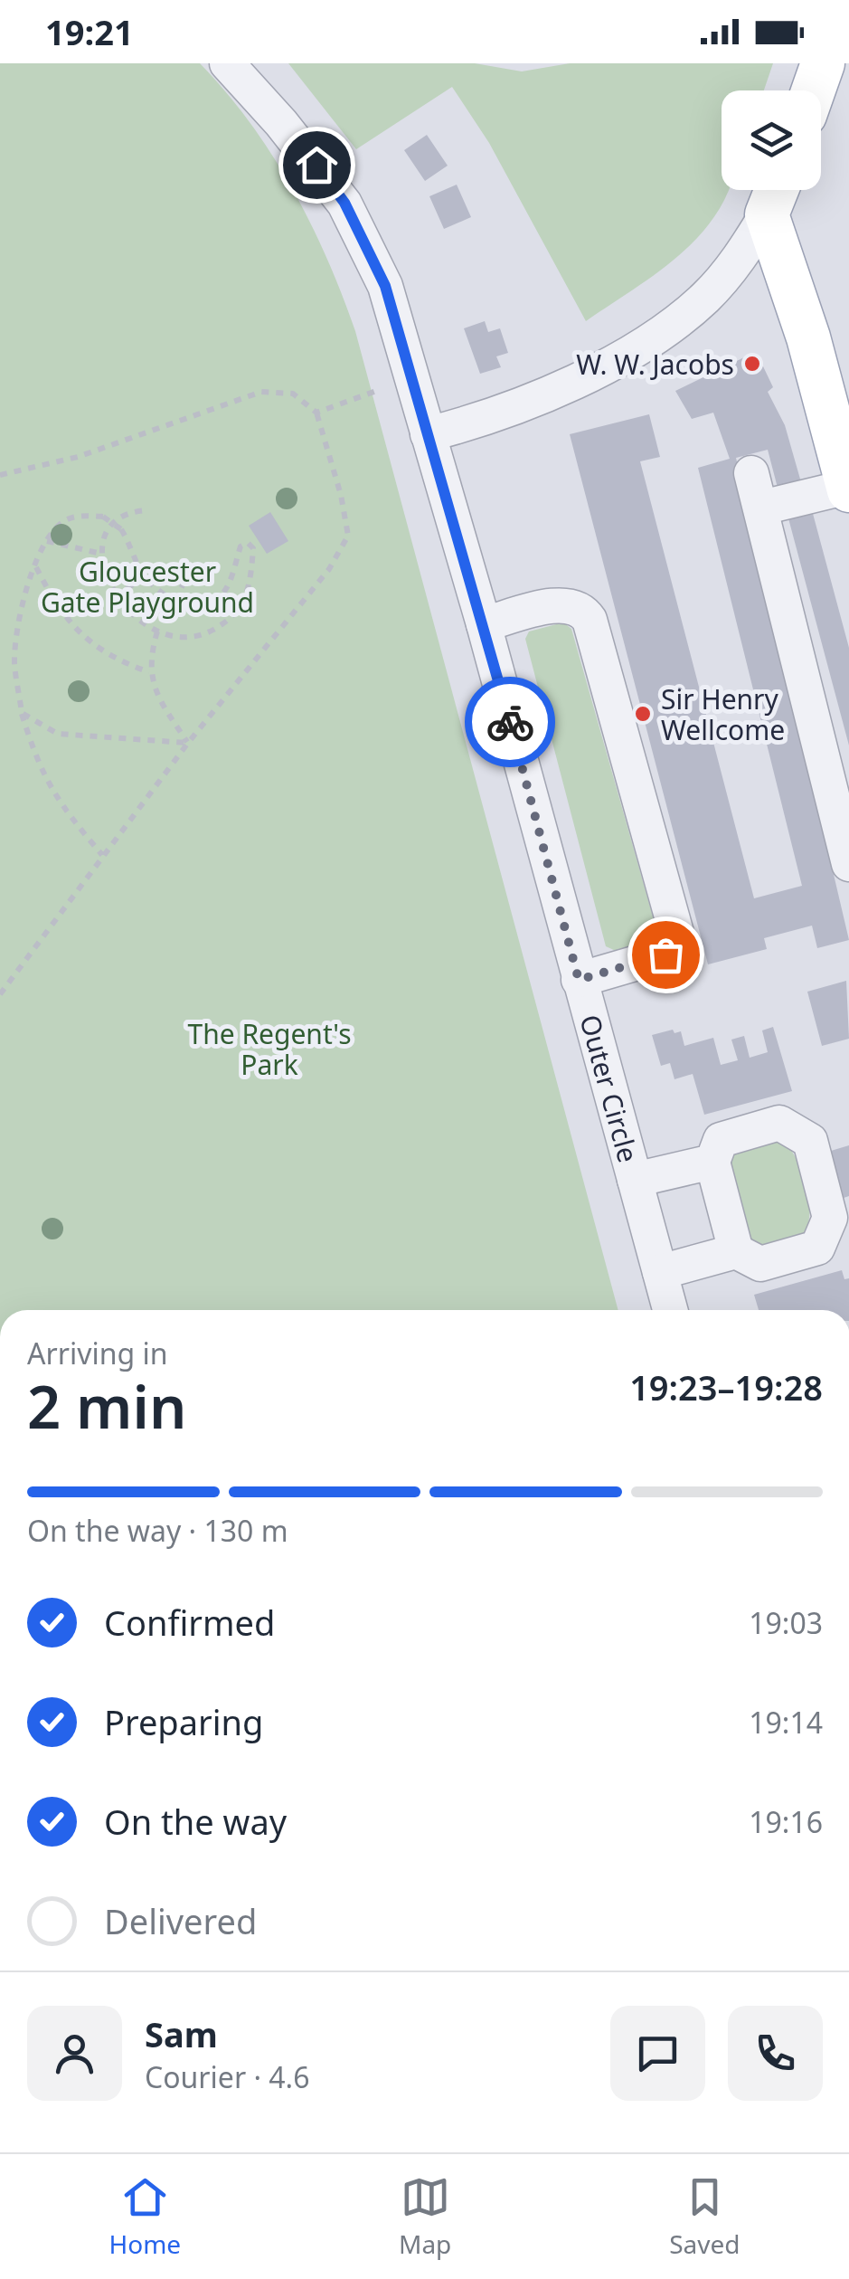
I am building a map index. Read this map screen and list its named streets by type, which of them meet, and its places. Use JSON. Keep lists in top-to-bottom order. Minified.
{"streets":{"street":["Outer Circle"]},"parks":["Gloucester Gate Playground","The Regent's Park"],"places":["W. W. Jacobs","Sir Henry Wellcome"],"page":{"status":"19:21","heading":["2 min","Arriving in","19:23–19:28"],"panel":["Sam","Courier · 4.6"],"bar":"On the way · 130 m","list":[["Confirmed","19:03"],["Preparing","19:14"],["On the way","19:16"],"Delivered"],"tabs":["Home","Map","Saved"]}}
